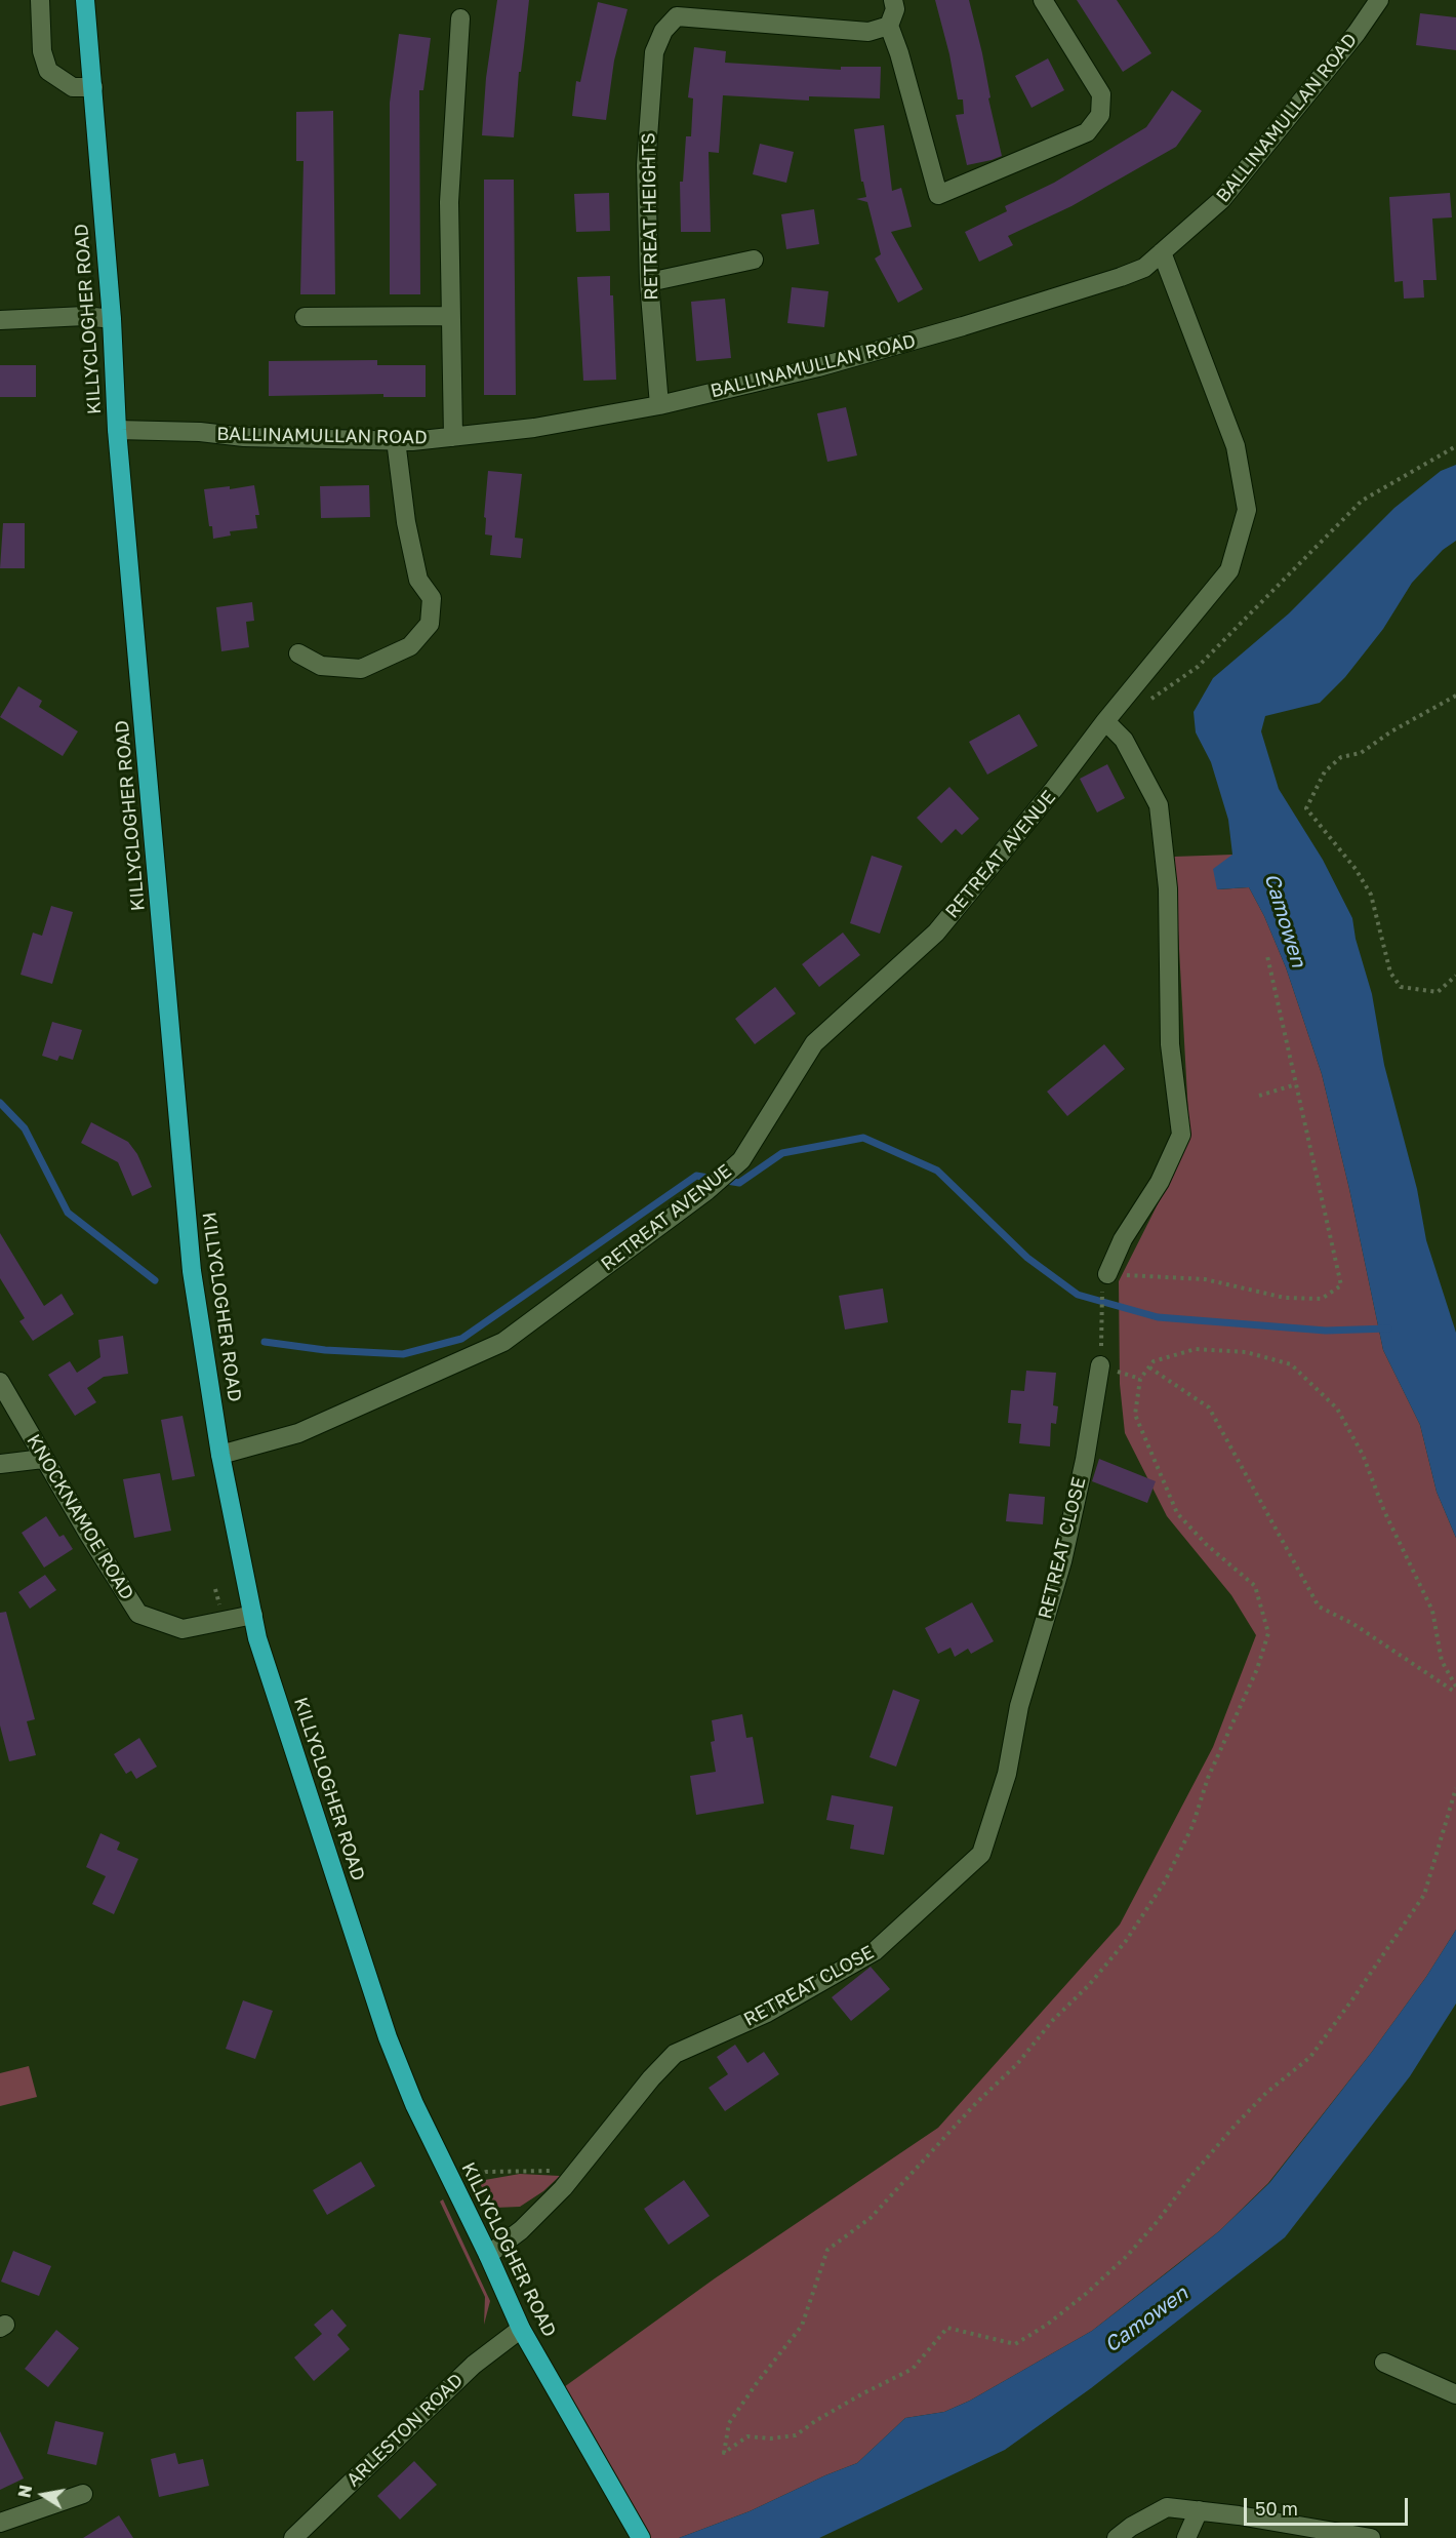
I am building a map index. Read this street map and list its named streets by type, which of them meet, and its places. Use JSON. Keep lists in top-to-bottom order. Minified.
{"streets":{"highway":["KILLYCLOGHER ROAD"],"street":["BALLINAMULLAN ROAD","RETREAT HEIGHTS","RETREAT AVENUE","KNOCKNAMOE ROAD","RETREAT CLOSE","ARLESTON ROAD"]},"crossings":[["BALLINAMULLAN ROAD","RETREAT HEIGHTS"],["BALLINAMULLAN ROAD","KILLYCLOGHER ROAD"],["BALLINAMULLAN ROAD","RETREAT AVENUE"],["KILLYCLOGHER ROAD","RETREAT AVENUE"],["KILLYCLOGHER ROAD","KNOCKNAMOE ROAD"],["KILLYCLOGHER ROAD","RETREAT CLOSE"],["KILLYCLOGHER ROAD","ARLESTON ROAD"]],"water":["Camowen"],"scale_bar":"50 m","north":"left"}
